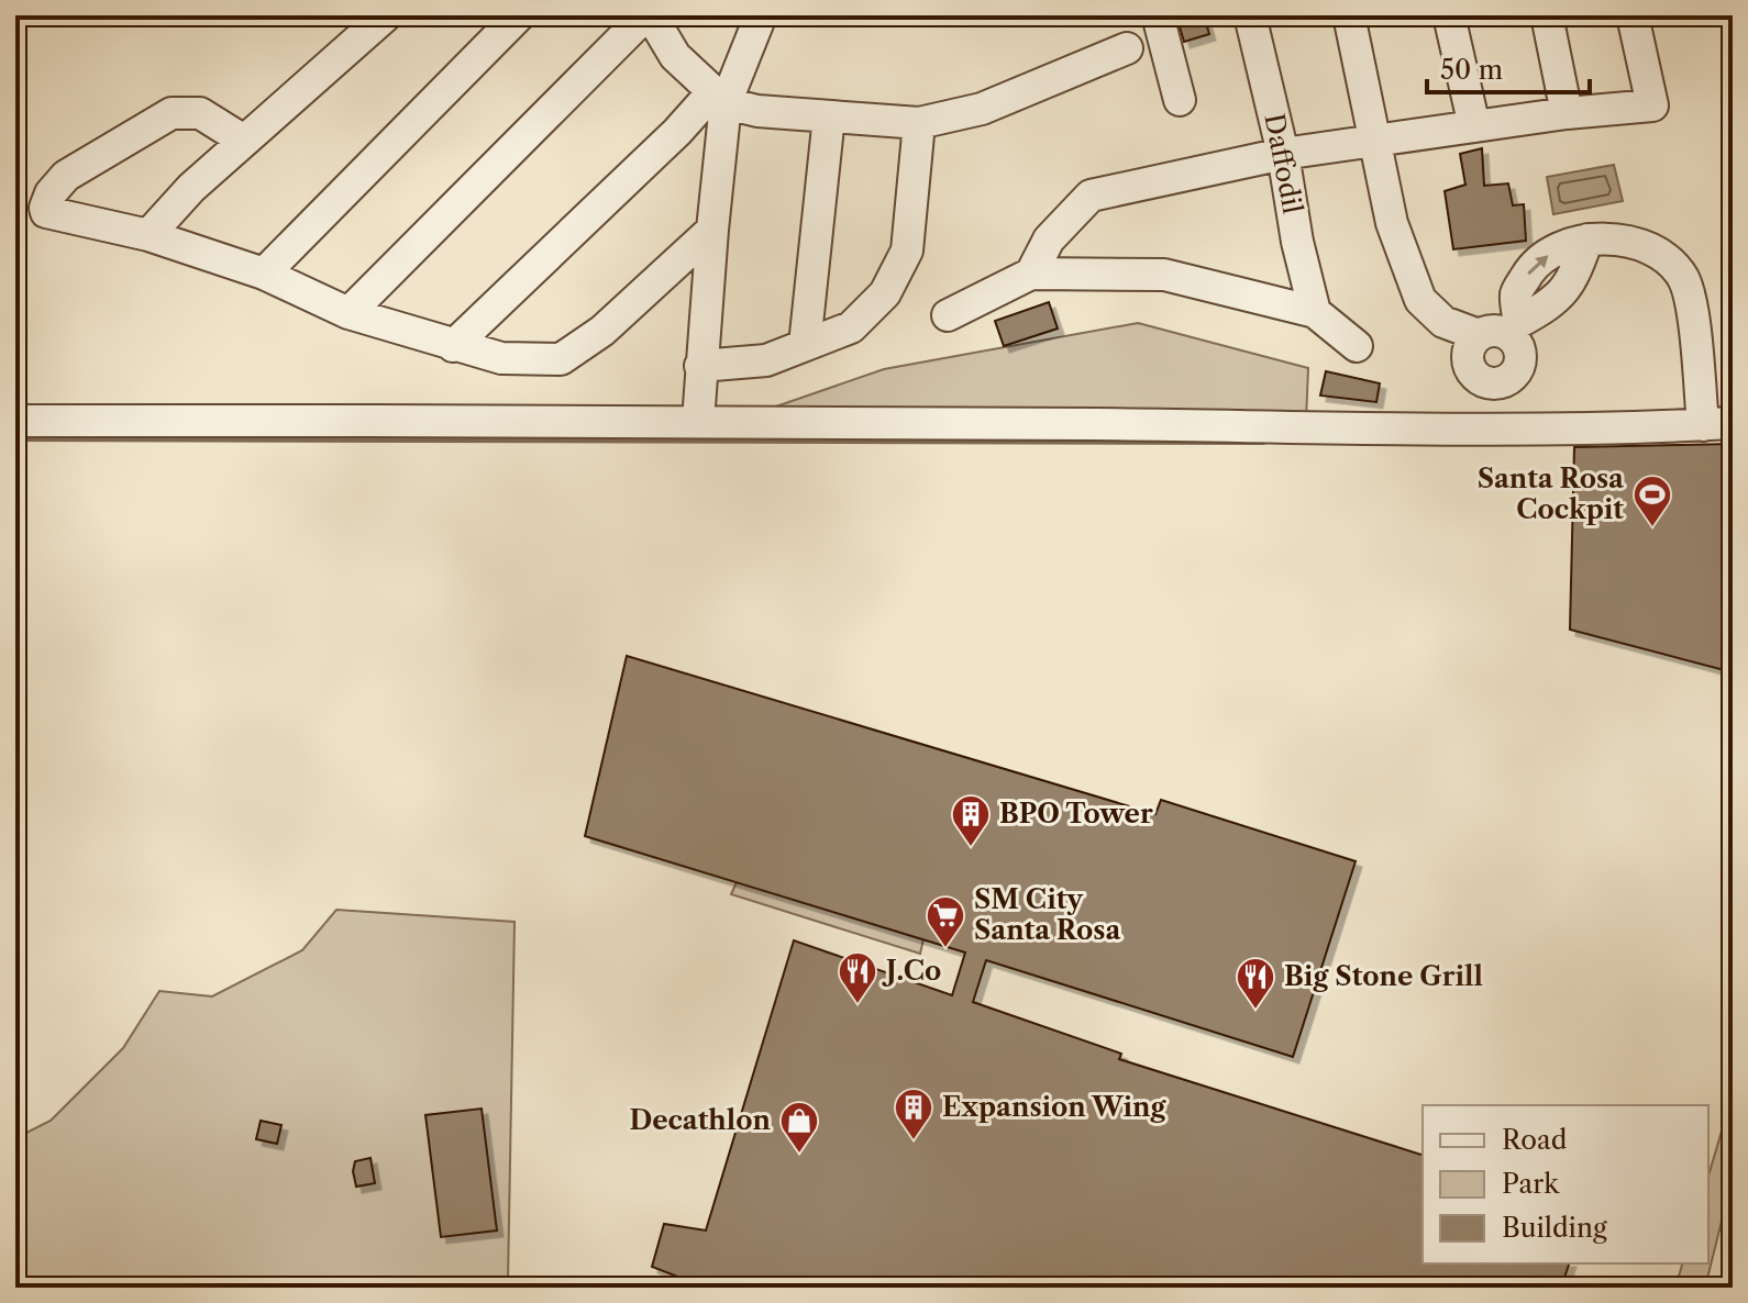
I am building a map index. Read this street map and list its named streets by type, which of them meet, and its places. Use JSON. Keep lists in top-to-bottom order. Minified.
{"streets":{"street":["Daffodil"]},"places":{"sports":["Santa Rosa Cockpit"],"building":["BPO Tower","Expansion Wing"],"supermarket":["SM City Santa Rosa"],"restaurant":["J.Co","Big Stone Grill"],"shop":["Decathlon"]},"legend":["Road","Park","Building"],"scale_bar":"50 m"}
